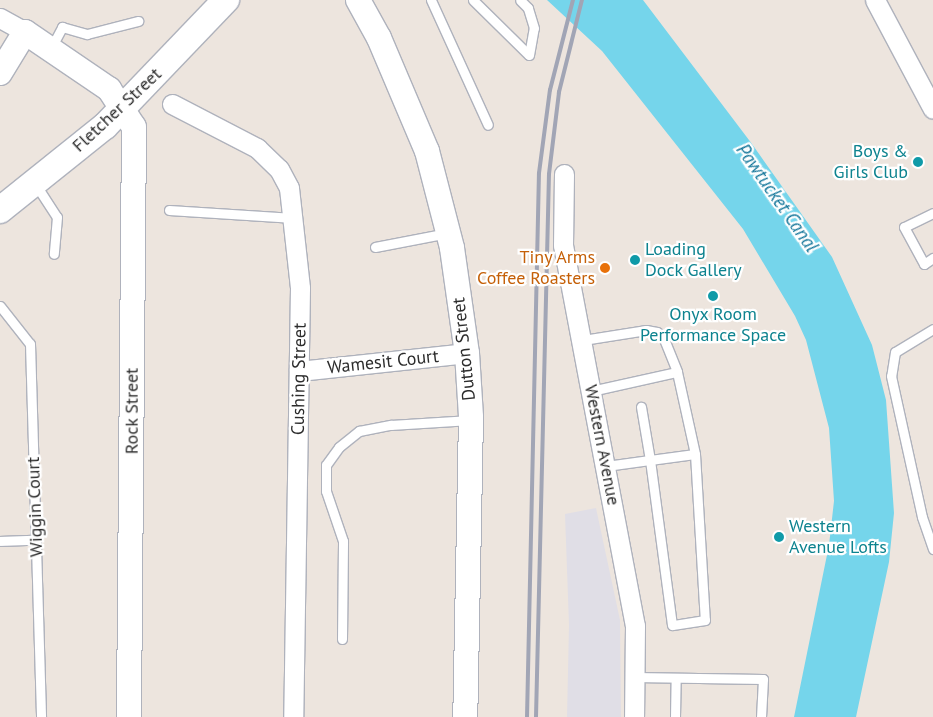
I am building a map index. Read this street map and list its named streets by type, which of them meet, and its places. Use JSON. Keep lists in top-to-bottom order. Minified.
{"streets":{"main road":["Fletcher Street"],"street":["Dutton Street","Wamesit Court","Cushing Street","Rock Street","Western Avenue"],"lane":["Wiggin Court"]},"crossings":[["Fletcher Street","Rock Street"],["Dutton Street","Wamesit Court"],["Wamesit Court","Cushing Street"]],"water":["Pawtucket Canal"],"places":["Boys & Girls Club","Loading Dock Gallery","Tiny Arms Coffee Roasters","Onyx Room Performance Space","Western Avenue Lofts"]}
